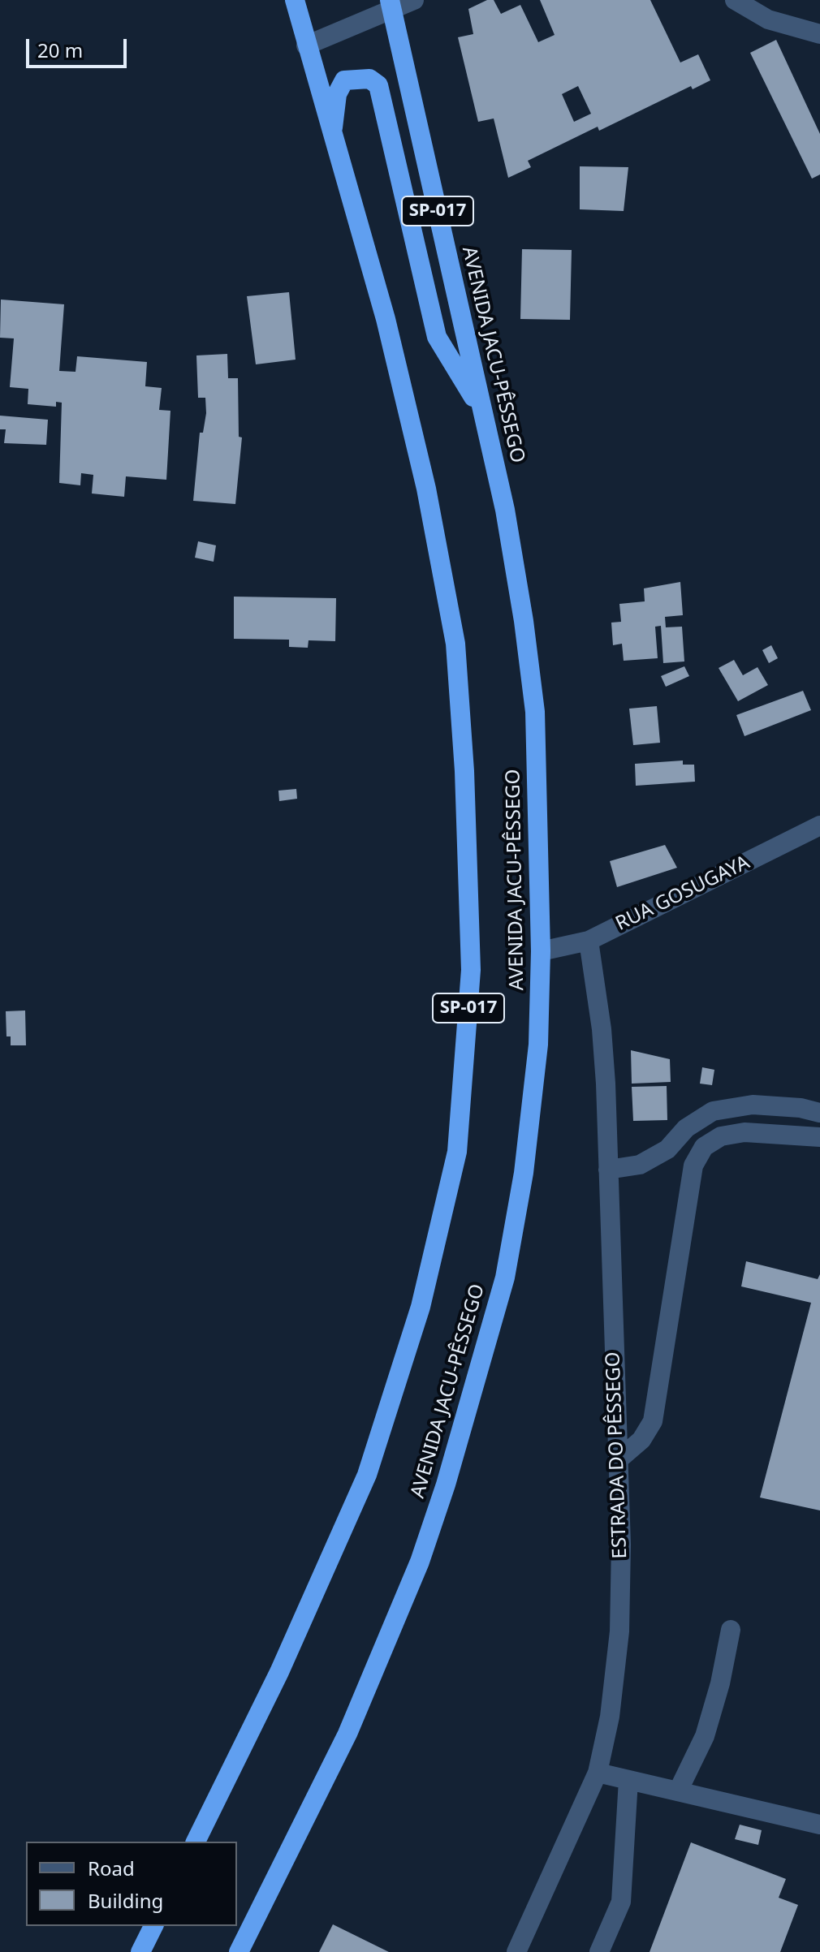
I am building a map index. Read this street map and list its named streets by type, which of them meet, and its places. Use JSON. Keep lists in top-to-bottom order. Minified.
{"streets":{"highway":["SP-017","AVENIDA JACU-PÊSSEGO"],"street":["RUA GOSUGAYA","ESTRADA DO PÊSSEGO"]},"crossings":[["AVENIDA JACU-PÊSSEGO","RUA GOSUGAYA"],["RUA GOSUGAYA","ESTRADA DO PÊSSEGO"]],"legend":["Road","Building"],"scale_bar":"20 m"}
